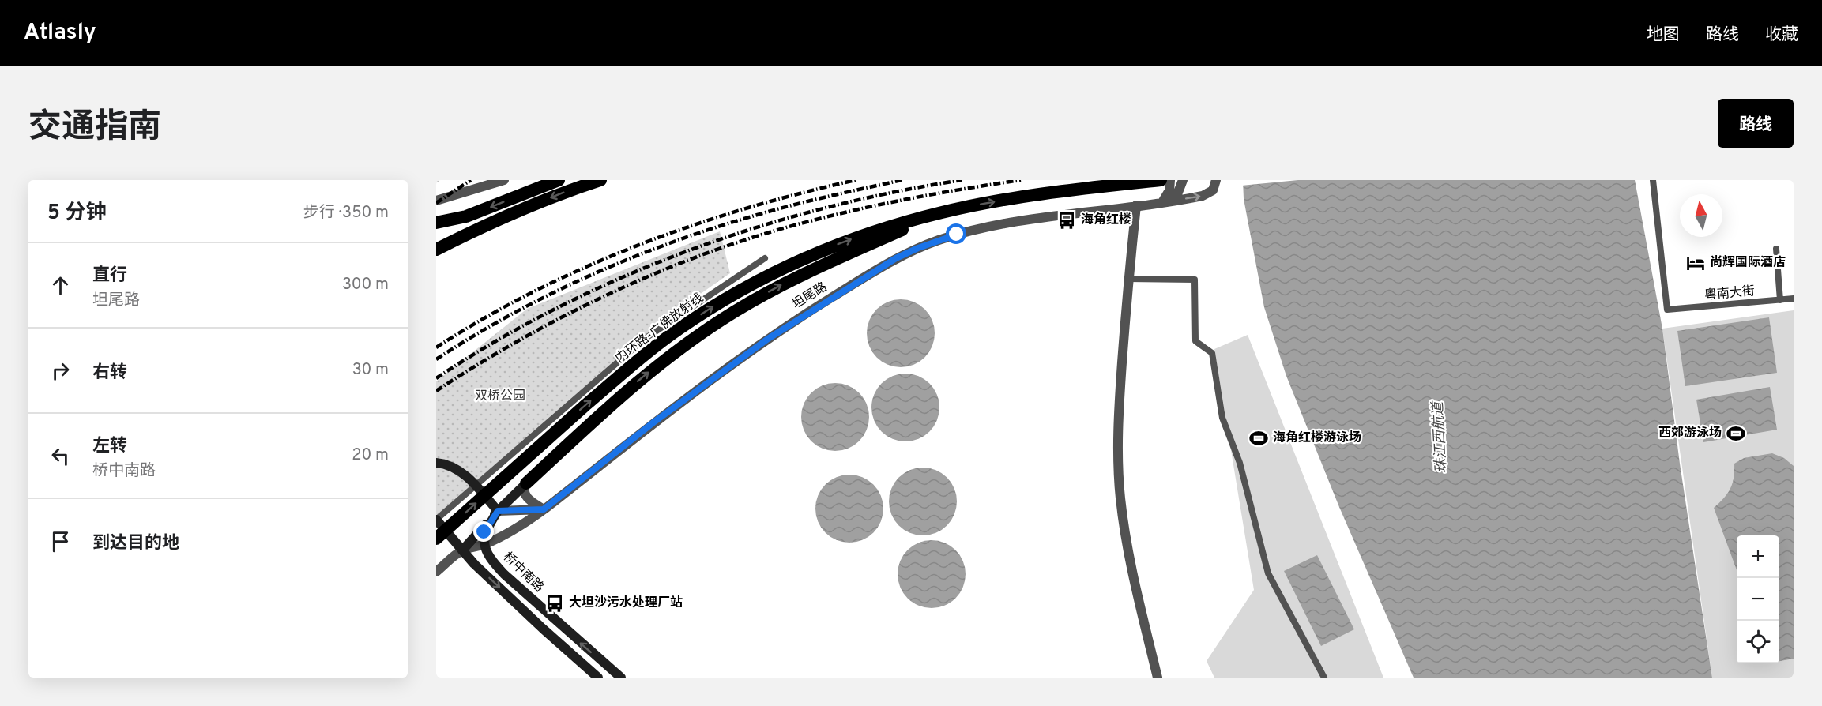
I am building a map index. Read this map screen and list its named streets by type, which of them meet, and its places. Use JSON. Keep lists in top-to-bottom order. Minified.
{"streets":{"highway":["内环路-广佛放射线"],"main road":["桥中南路"],"street":["坦尾路"],"lane":["粵南大街"]},"crossings":[["坦尾路","桥中南路"]],"water":["珠江西航道"],"parks":["双桥公园"],"places":{"bus stop":["海角红楼","大坦沙污水处理厂站"],"hotel":["尚辉国际酒店"],"sports":["西郊游泳场","海角红楼游泳场"]},"north":"top","page":{"header":"Atlasly","nav":["地图","路线","收藏"],"title":"交通指南","buttons":"路线","heading":["5 分钟","步行 · 350 m"],"list":[["直行","坦尾路","300 m"],["右转","30 m"],["左转","桥中南路","20 m"],"到达目的地"],"map_buttons":["+","−"]}}
